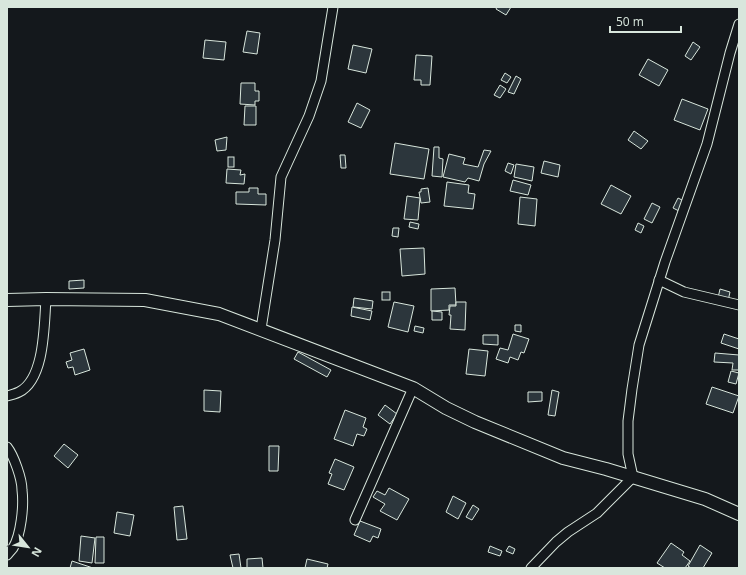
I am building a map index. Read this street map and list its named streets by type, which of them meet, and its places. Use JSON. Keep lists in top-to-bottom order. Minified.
{"scale_bar":"50 m","north":"bottom right"}
